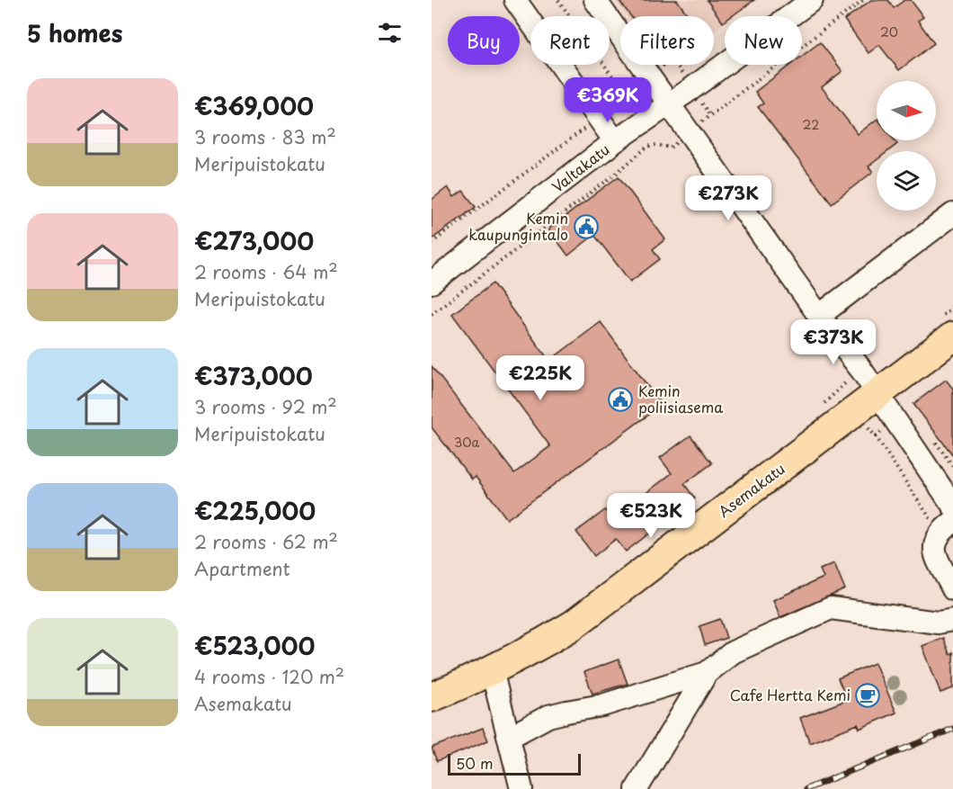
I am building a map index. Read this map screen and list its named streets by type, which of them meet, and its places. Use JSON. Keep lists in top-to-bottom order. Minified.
{"streets":{"main road":["Asemakatu"],"street":["Valtakatu"]},"places":{"public building":["Kemin kaupungintalo","Kemin poliisiasema"],"cafe":["Cafe Hertta Kemi"]},"house_numbers":["20","22","30a"],"scale_bar":"50 m","north":"right","page":{"heading":"5 homes","chip":["Buy","Rent","Filters","New"],"list":[{"name":"€369,000","note":"3 rooms · 83 m² · Meripuistokatu"},{"name":"€273,000","note":"2 rooms · 64 m² · Meripuistokatu"},{"name":"€373,000","note":"3 rooms · 92 m² · Meripuistokatu"},{"name":"€225,000","note":"2 rooms · 62 m² · Apartment"},{"name":"€523,000","note":"4 rooms · 120 m² · Asemakatu"}],"price":["€369K","€273K","€373K","€225K","€523K"],"scale":"50 m"}}
